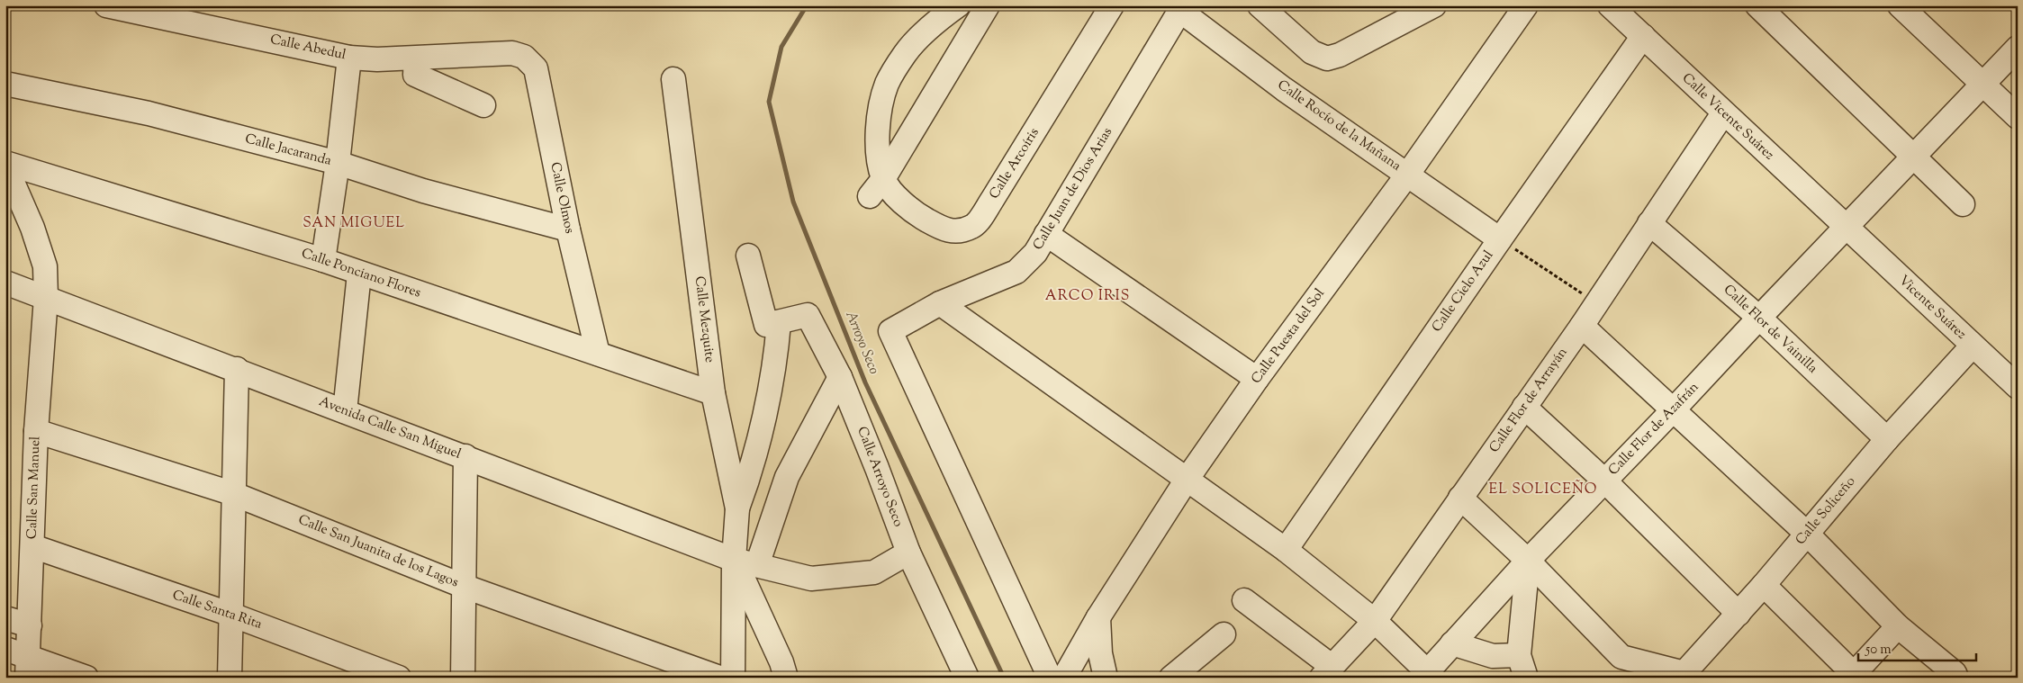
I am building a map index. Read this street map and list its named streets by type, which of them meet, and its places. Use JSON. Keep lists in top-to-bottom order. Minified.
{"streets":{"street":["Calle Abedul","Calle Vicente Suárez","Calle Rocío de la Mañana","Calle Jacaranda","Calle Arcoíris","Calle Juan de Dios Arias","Calle Olmos","Calle Ponciano Flores","Calle Cielo Azul","Vicente Suárez","Calle Mezquite","Calle Flor de Vainilla","Calle Puesta del Sol","Calle Flor de Arrayán","Avenida Calle San Miguel","Calle Flor de Azafrán","Calle Arroyo Seco","Calle San Manuel","Calle Soliceño","Calle San Juanita de los Lagos","Calle Santa Rita"]},"crossings":[["Calle Abedul","Calle Olmos"],["Calle Vicente Suárez","Calle Cielo Azul"],["Calle Vicente Suárez","Vicente Suárez"],["Calle Vicente Suárez","Calle Flor de Arrayán"],["Calle Vicente Suárez","Calle Flor de Azafrán"],["Calle Rocío de la Mañana","Calle Juan de Dios Arias"],["Calle Rocío de la Mañana","Calle Cielo Azul"],["Calle Rocío de la Mañana","Calle Puesta del Sol"],["Calle Jacaranda","Calle Olmos"],["Calle Olmos","Calle Ponciano Flores"],["Calle Ponciano Flores","Calle Mezquite"],["Calle Ponciano Flores","Calle San Manuel"],["Vicente Suárez","Calle Flor de Azafrán"],["Vicente Suárez","Calle Soliceño"],["Calle Mezquite","Avenida Calle San Miguel"],["Calle Flor de Vainilla","Calle Flor de Arrayán"],["Calle Flor de Vainilla","Calle Flor de Azafrán"],["Calle Flor de Vainilla","Calle Soliceño"],["Avenida Calle San Miguel","Calle Arroyo Seco"],["Avenida Calle San Miguel","Calle San Manuel"],["Calle San Manuel","Calle San Juanita de los Lagos"],["Calle San Manuel","Calle Santa Rita"]],"districts":["SAN MIGUEL","ARCO IRIS","EL SOLICEÑO"],"water":["Arroyo Seco"],"scale_bar":"50 m"}
